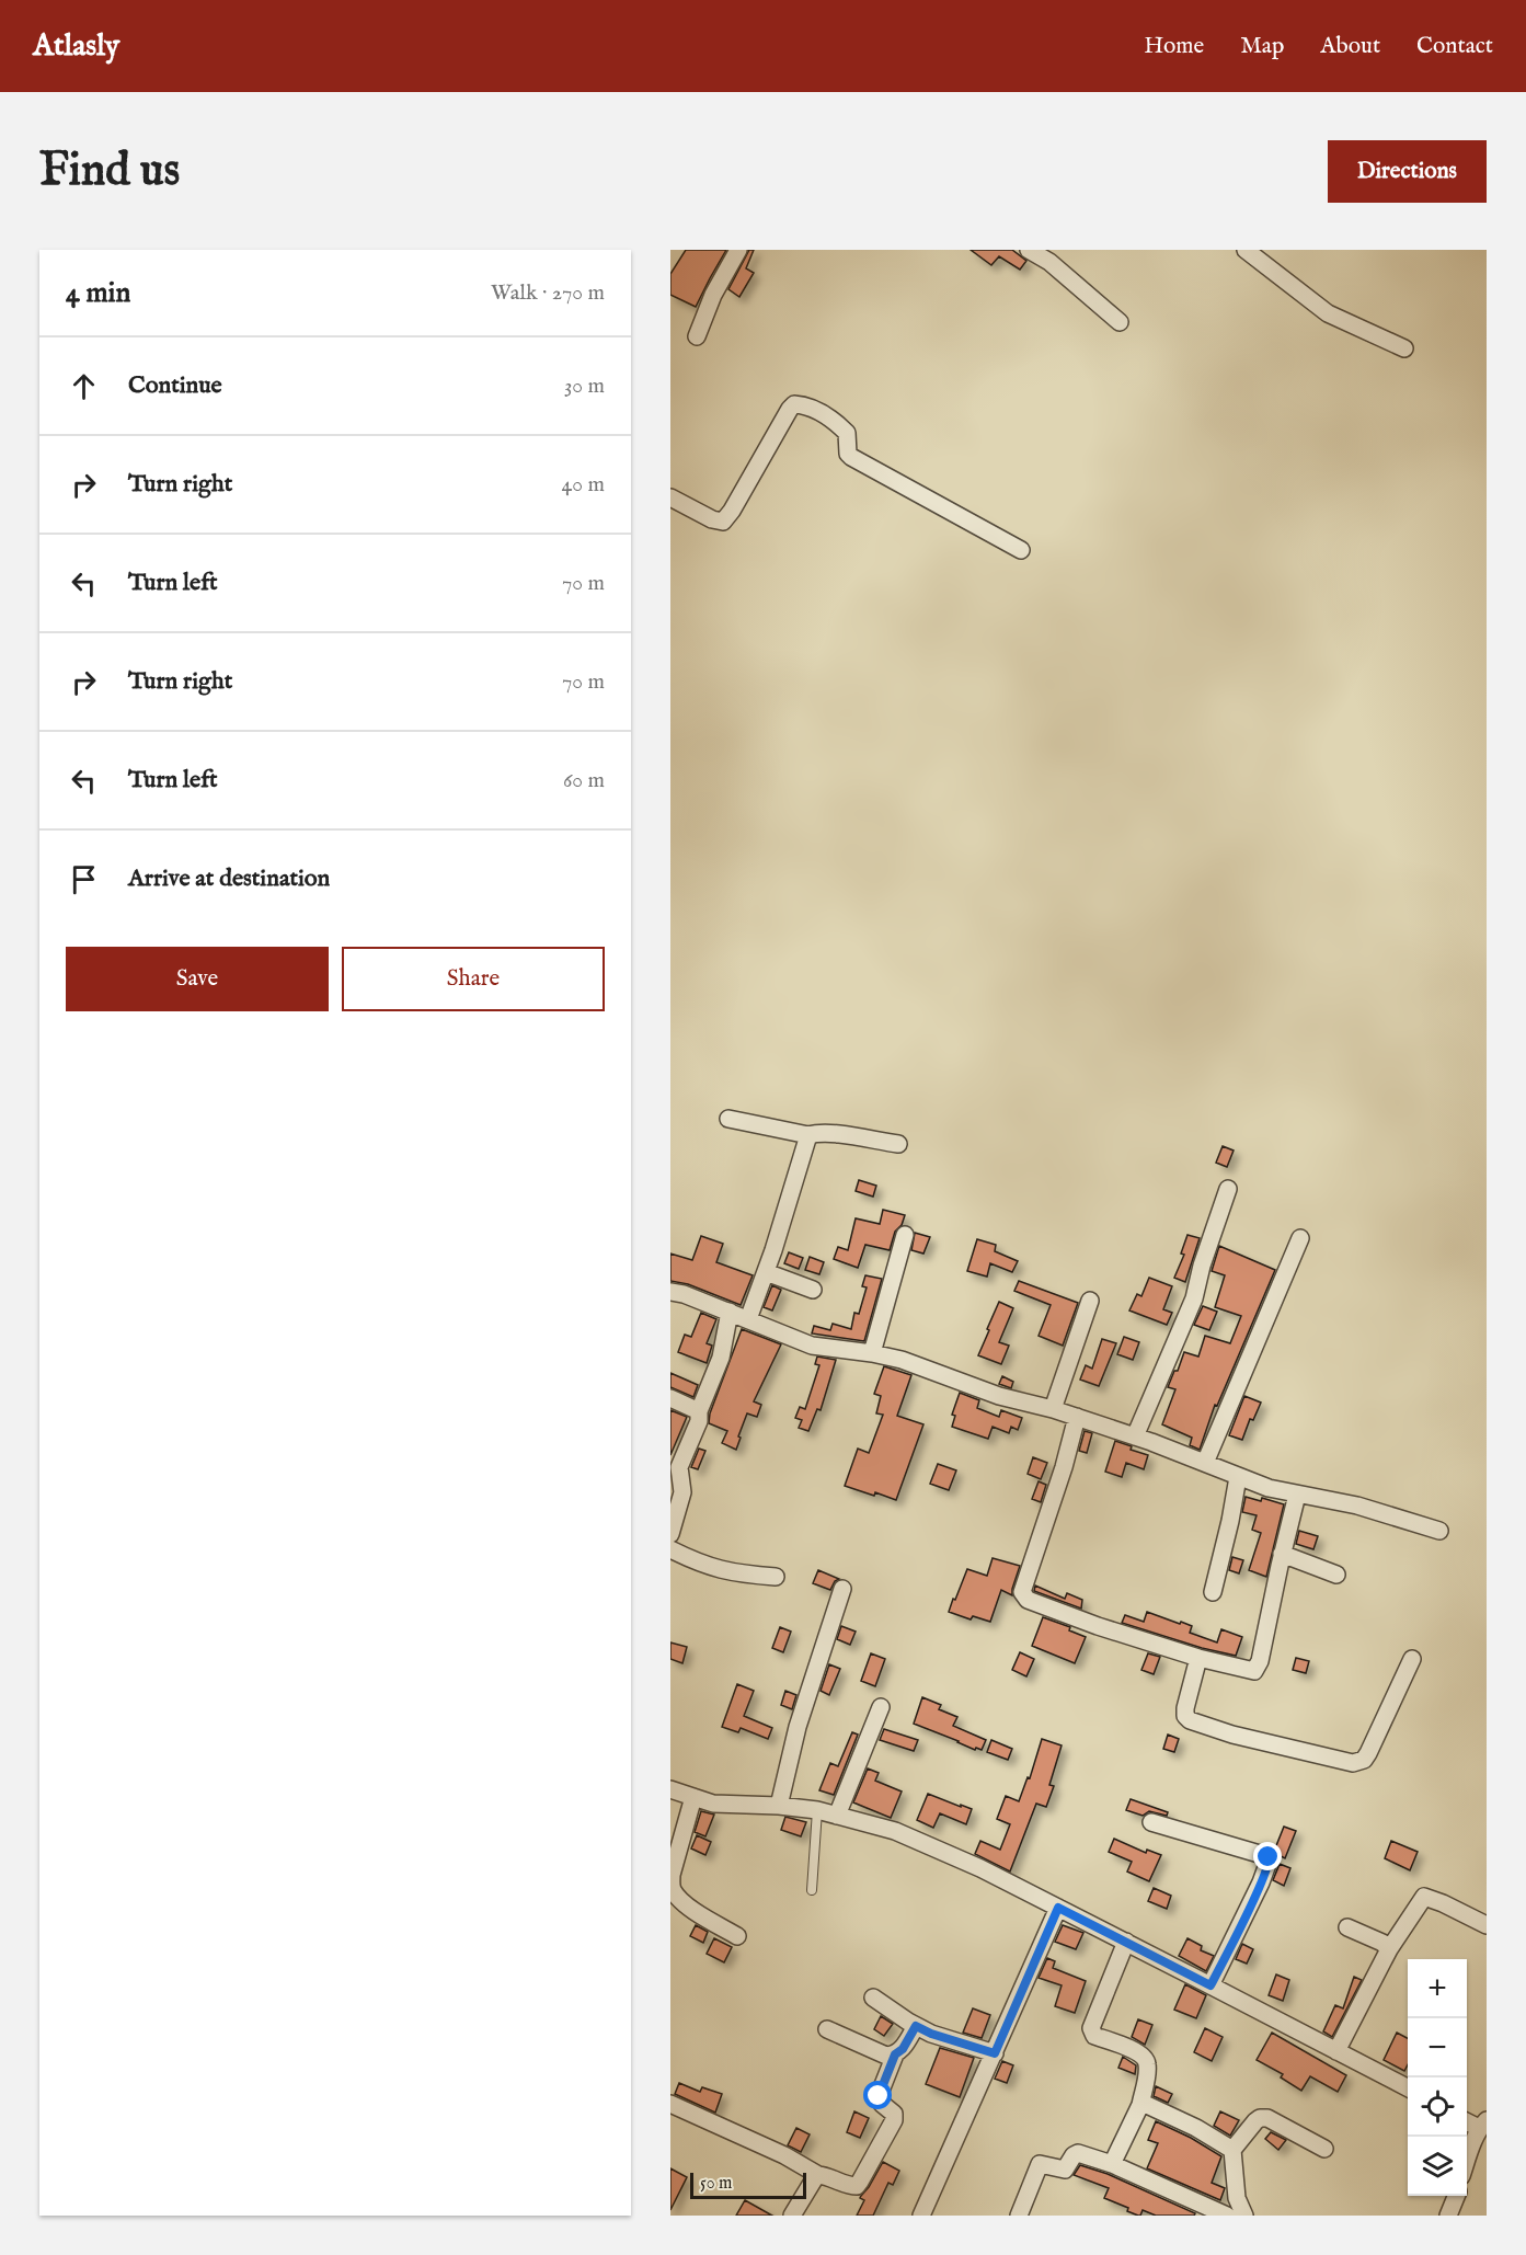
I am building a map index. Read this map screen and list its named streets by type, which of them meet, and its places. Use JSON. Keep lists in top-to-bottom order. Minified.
{"scale_bar":"50 m","page":{"header":"Atlasly","nav":["Home","Map","About","Contact"],"buttons":["Directions",["Save","Share"]],"title":"Find us","heading":["4 min","Walk · 270 m"],"list":[["Continue","30 m"],["Turn right","40 m"],["Turn left","70 m"],["Turn right","70 m"],["Turn left","60 m"],"Arrive at destination"],"map_buttons":["+","−"],"scale":"50 m"}}
